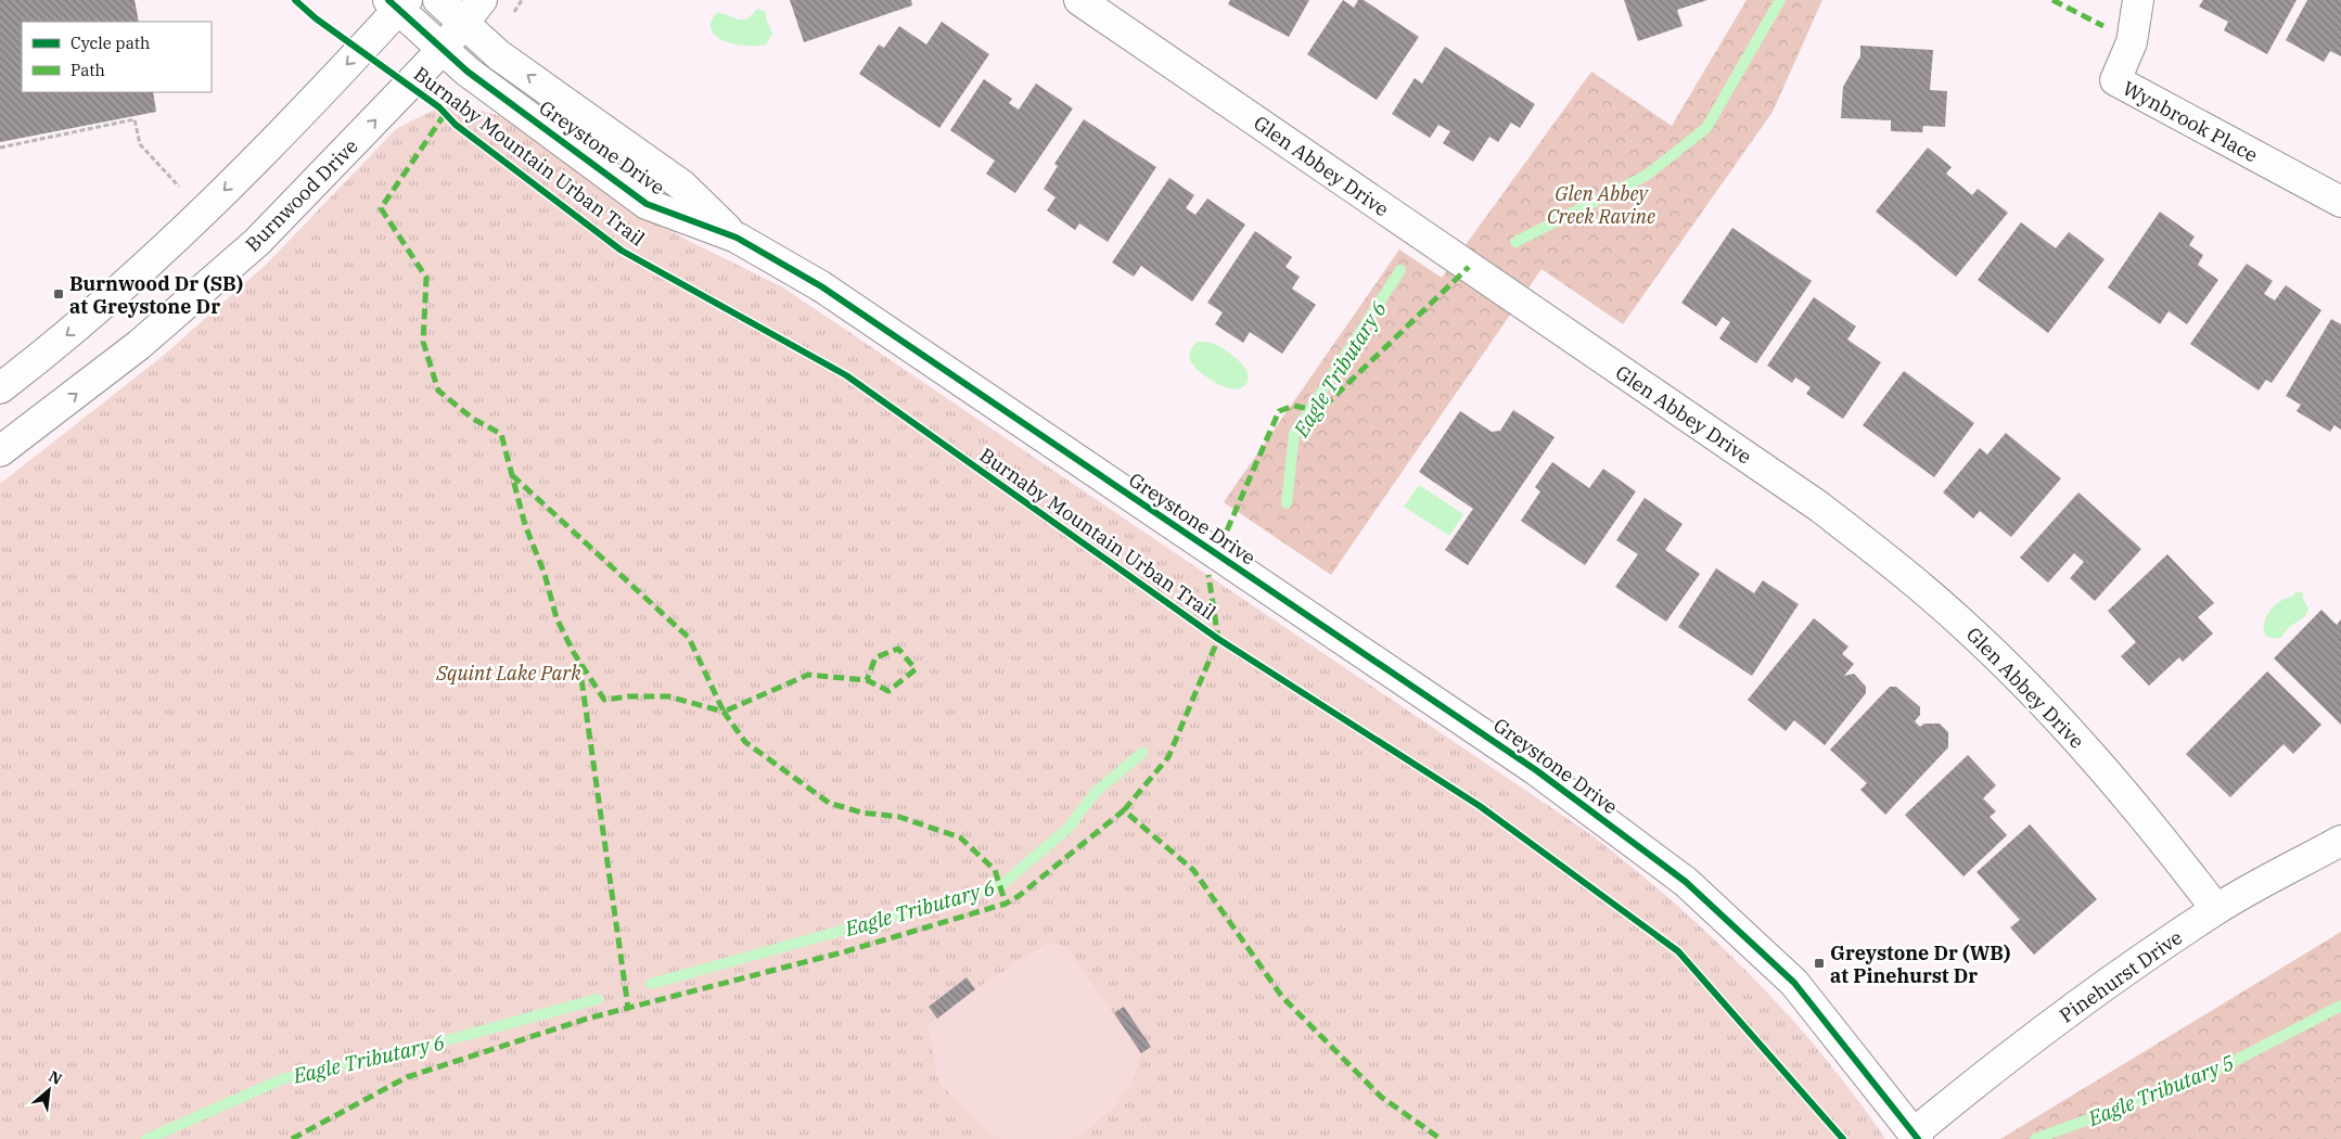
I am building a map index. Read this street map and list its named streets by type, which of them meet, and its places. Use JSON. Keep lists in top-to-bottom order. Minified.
{"streets":{"street":["Wynbrook Place","Greystone Drive","Glen Abbey Drive","Burnwood Drive","Pinehurst Drive"],"cycle path":["Burnaby Mountain Urban Trail"]},"crossings":[["Greystone Drive","Burnwood Drive"],["Greystone Drive","Pinehurst Drive"],["Glen Abbey Drive","Pinehurst Drive"]],"water":["Eagle Tributary 6","Eagle Tributary 5"],"parks":["Glen Abbey Creek Ravine","Squint Lake Park"],"places":{"transit":["Burnwood Dr (SB) at Greystone Dr","Greystone Dr (WB) at Pinehurst Dr"]},"legend":["Cycle path","Path"],"north":"top right"}
